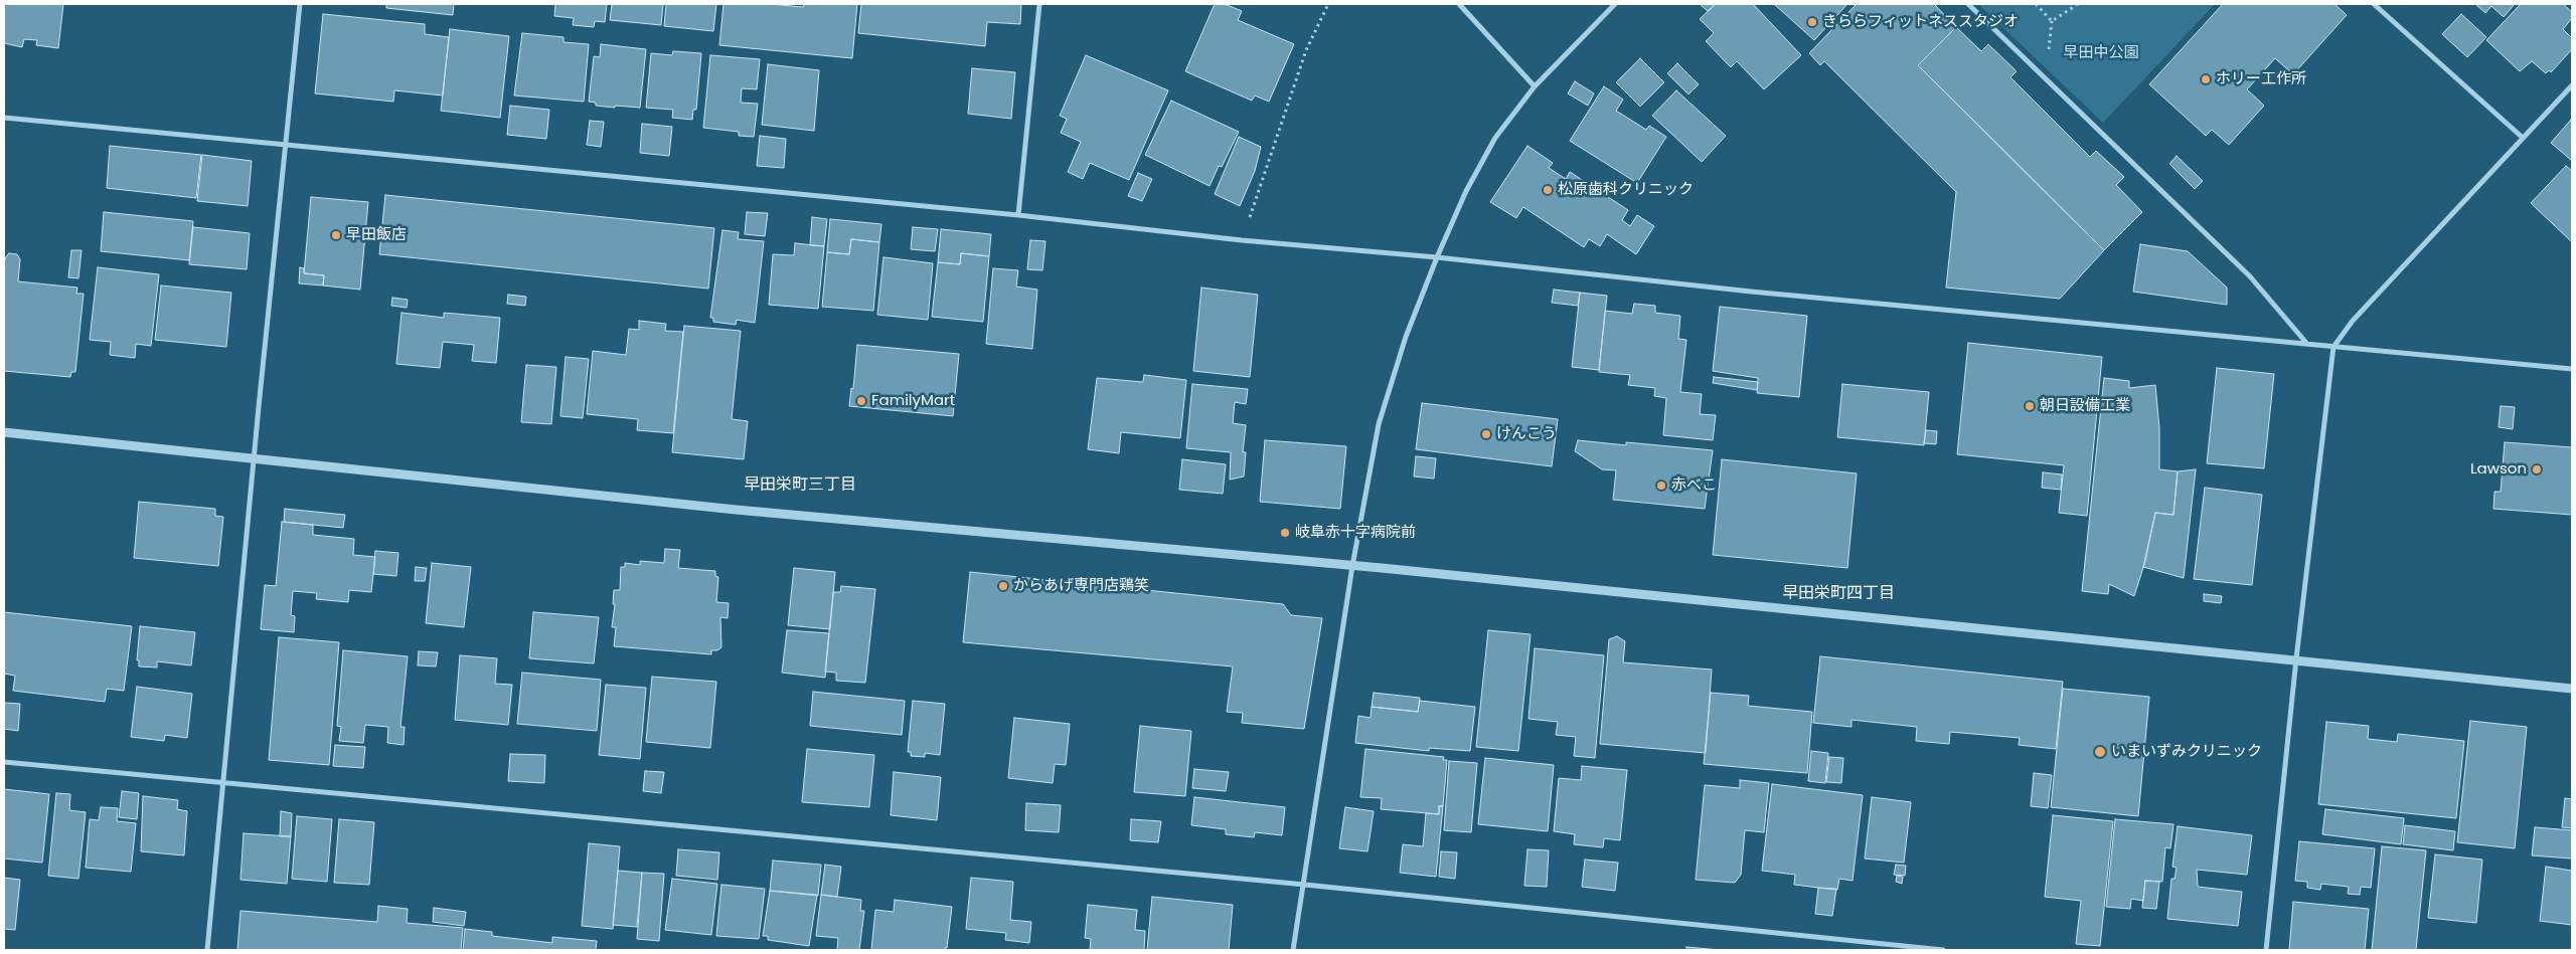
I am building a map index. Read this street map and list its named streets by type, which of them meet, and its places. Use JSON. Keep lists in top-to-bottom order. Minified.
{"districts":["早田栄町三丁目","早田栄町四丁目"],"parks":["早田中公園"],"places":["きららフィットネススタジオ","ホリー工作所","松原歯科クリニック","早田飯店","FamilyMart","朝日設備工業","けんこう","Lawson","赤べこ","岐阜赤十字病院前","からあげ専門店鶏笑","いまいずみクリニック"]}
